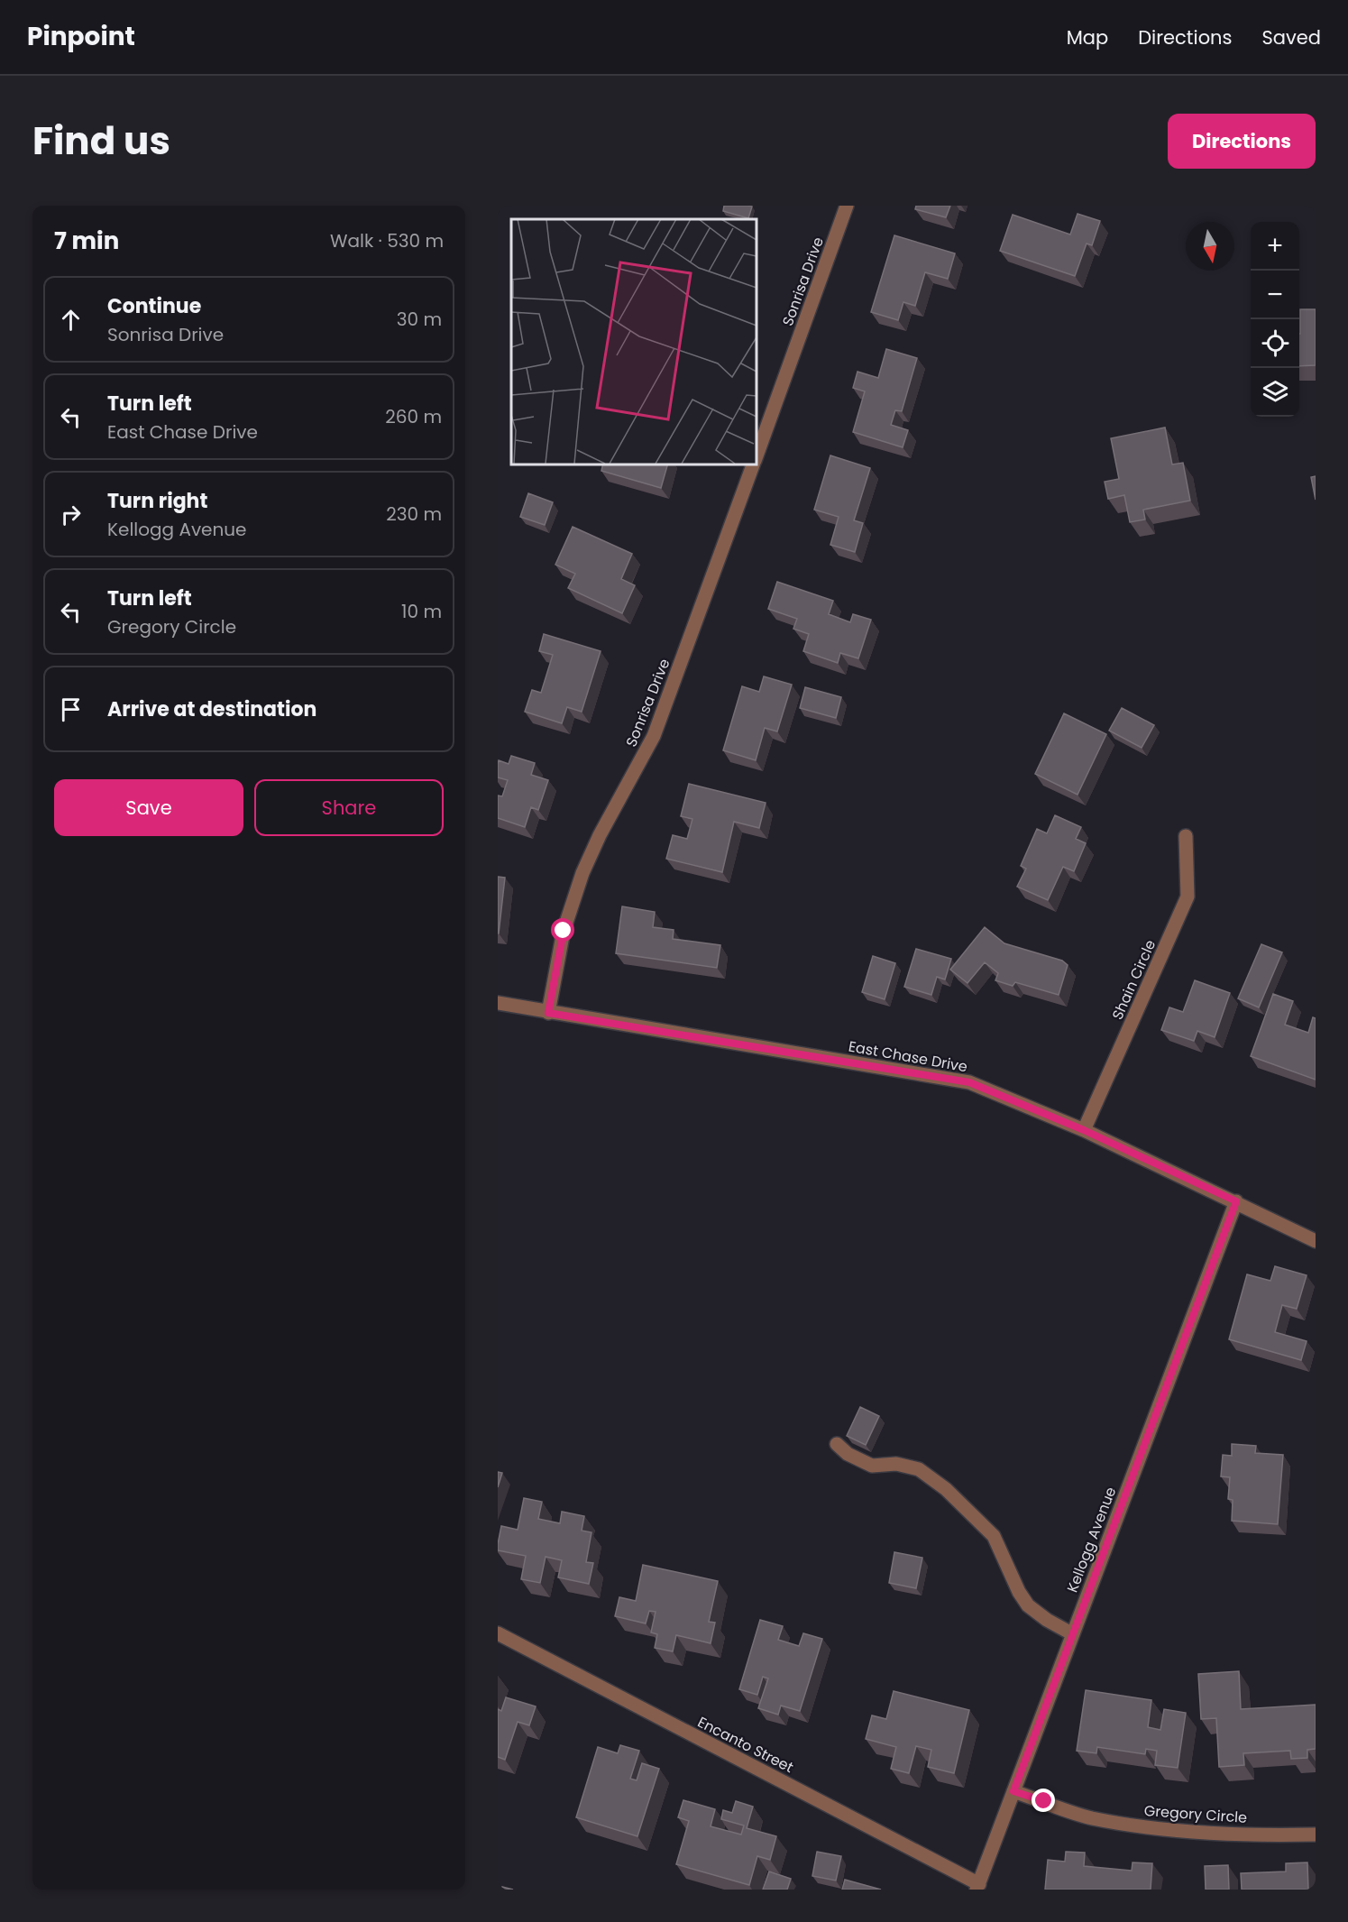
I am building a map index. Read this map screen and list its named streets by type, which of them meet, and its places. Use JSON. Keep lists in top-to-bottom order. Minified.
{"streets":{"street":["Sonrisa Drive","Shain Circle","East Chase Drive","Kellogg Avenue","Encanto Street","Gregory Circle"]},"crossings":[["Sonrisa Drive","East Chase Drive"],["Shain Circle","East Chase Drive"],["East Chase Drive","Kellogg Avenue"],["Kellogg Avenue","Encanto Street"],["Kellogg Avenue","Gregory Circle"]],"north":"bottom","page":{"header":"Pinpoint","nav":["Map","Directions","Saved"],"title":"Find us","buttons":["Directions",["Save","Share"]],"heading":["7 min","Walk · 530 m"],"map_buttons":["+","−"],"list":[["Continue","Sonrisa Drive","30 m"],["Turn left","East Chase Drive","260 m"],["Turn right","Kellogg Avenue","230 m"],["Turn left","Gregory Circle","10 m"],"Arrive at destination"]}}
